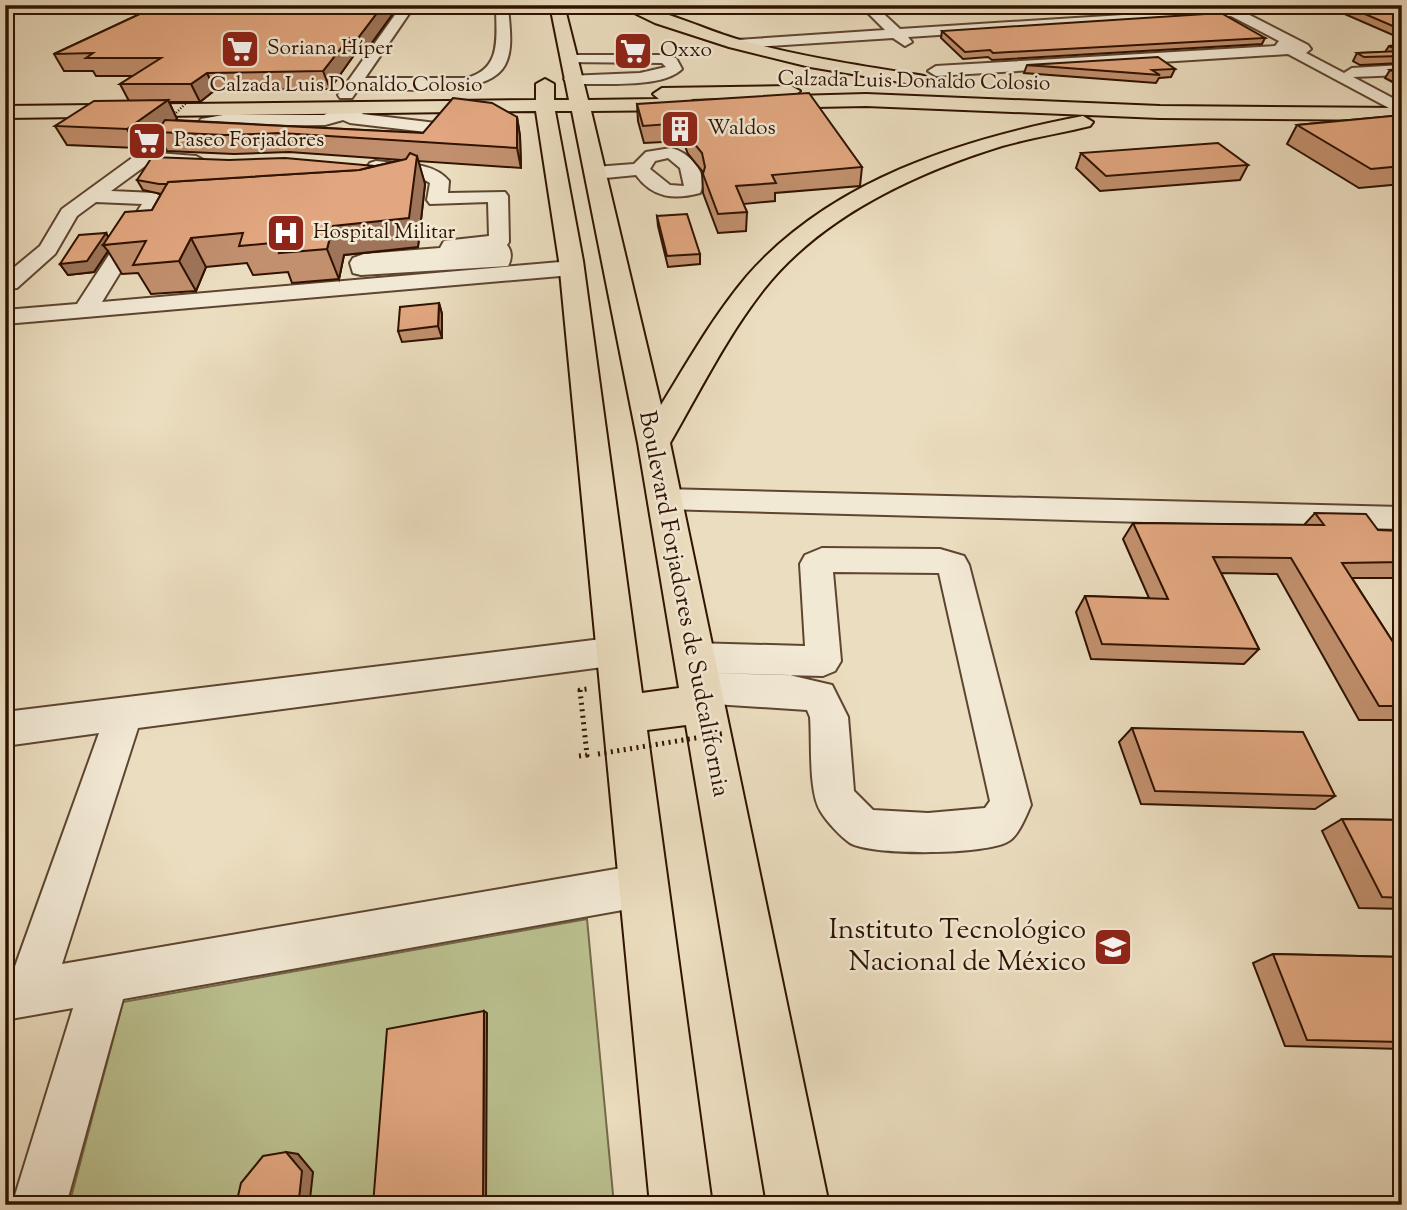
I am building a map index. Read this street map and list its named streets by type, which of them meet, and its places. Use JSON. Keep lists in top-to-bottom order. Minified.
{"streets":{"main road":["Calzada Luis Donaldo Colosio","Boulevard Forjadores de Sudcalifornia"]},"crossings":[["Calzada Luis Donaldo Colosio","Boulevard Forjadores de Sudcalifornia"]],"places":{"supermarket":["Soriana Híper","Oxxo","Paseo Forjadores"],"building":["Waldos"],"hospital":["Hospital Militar"],"school or university":["Instituto Tecnológico Nacional de México"]}}
